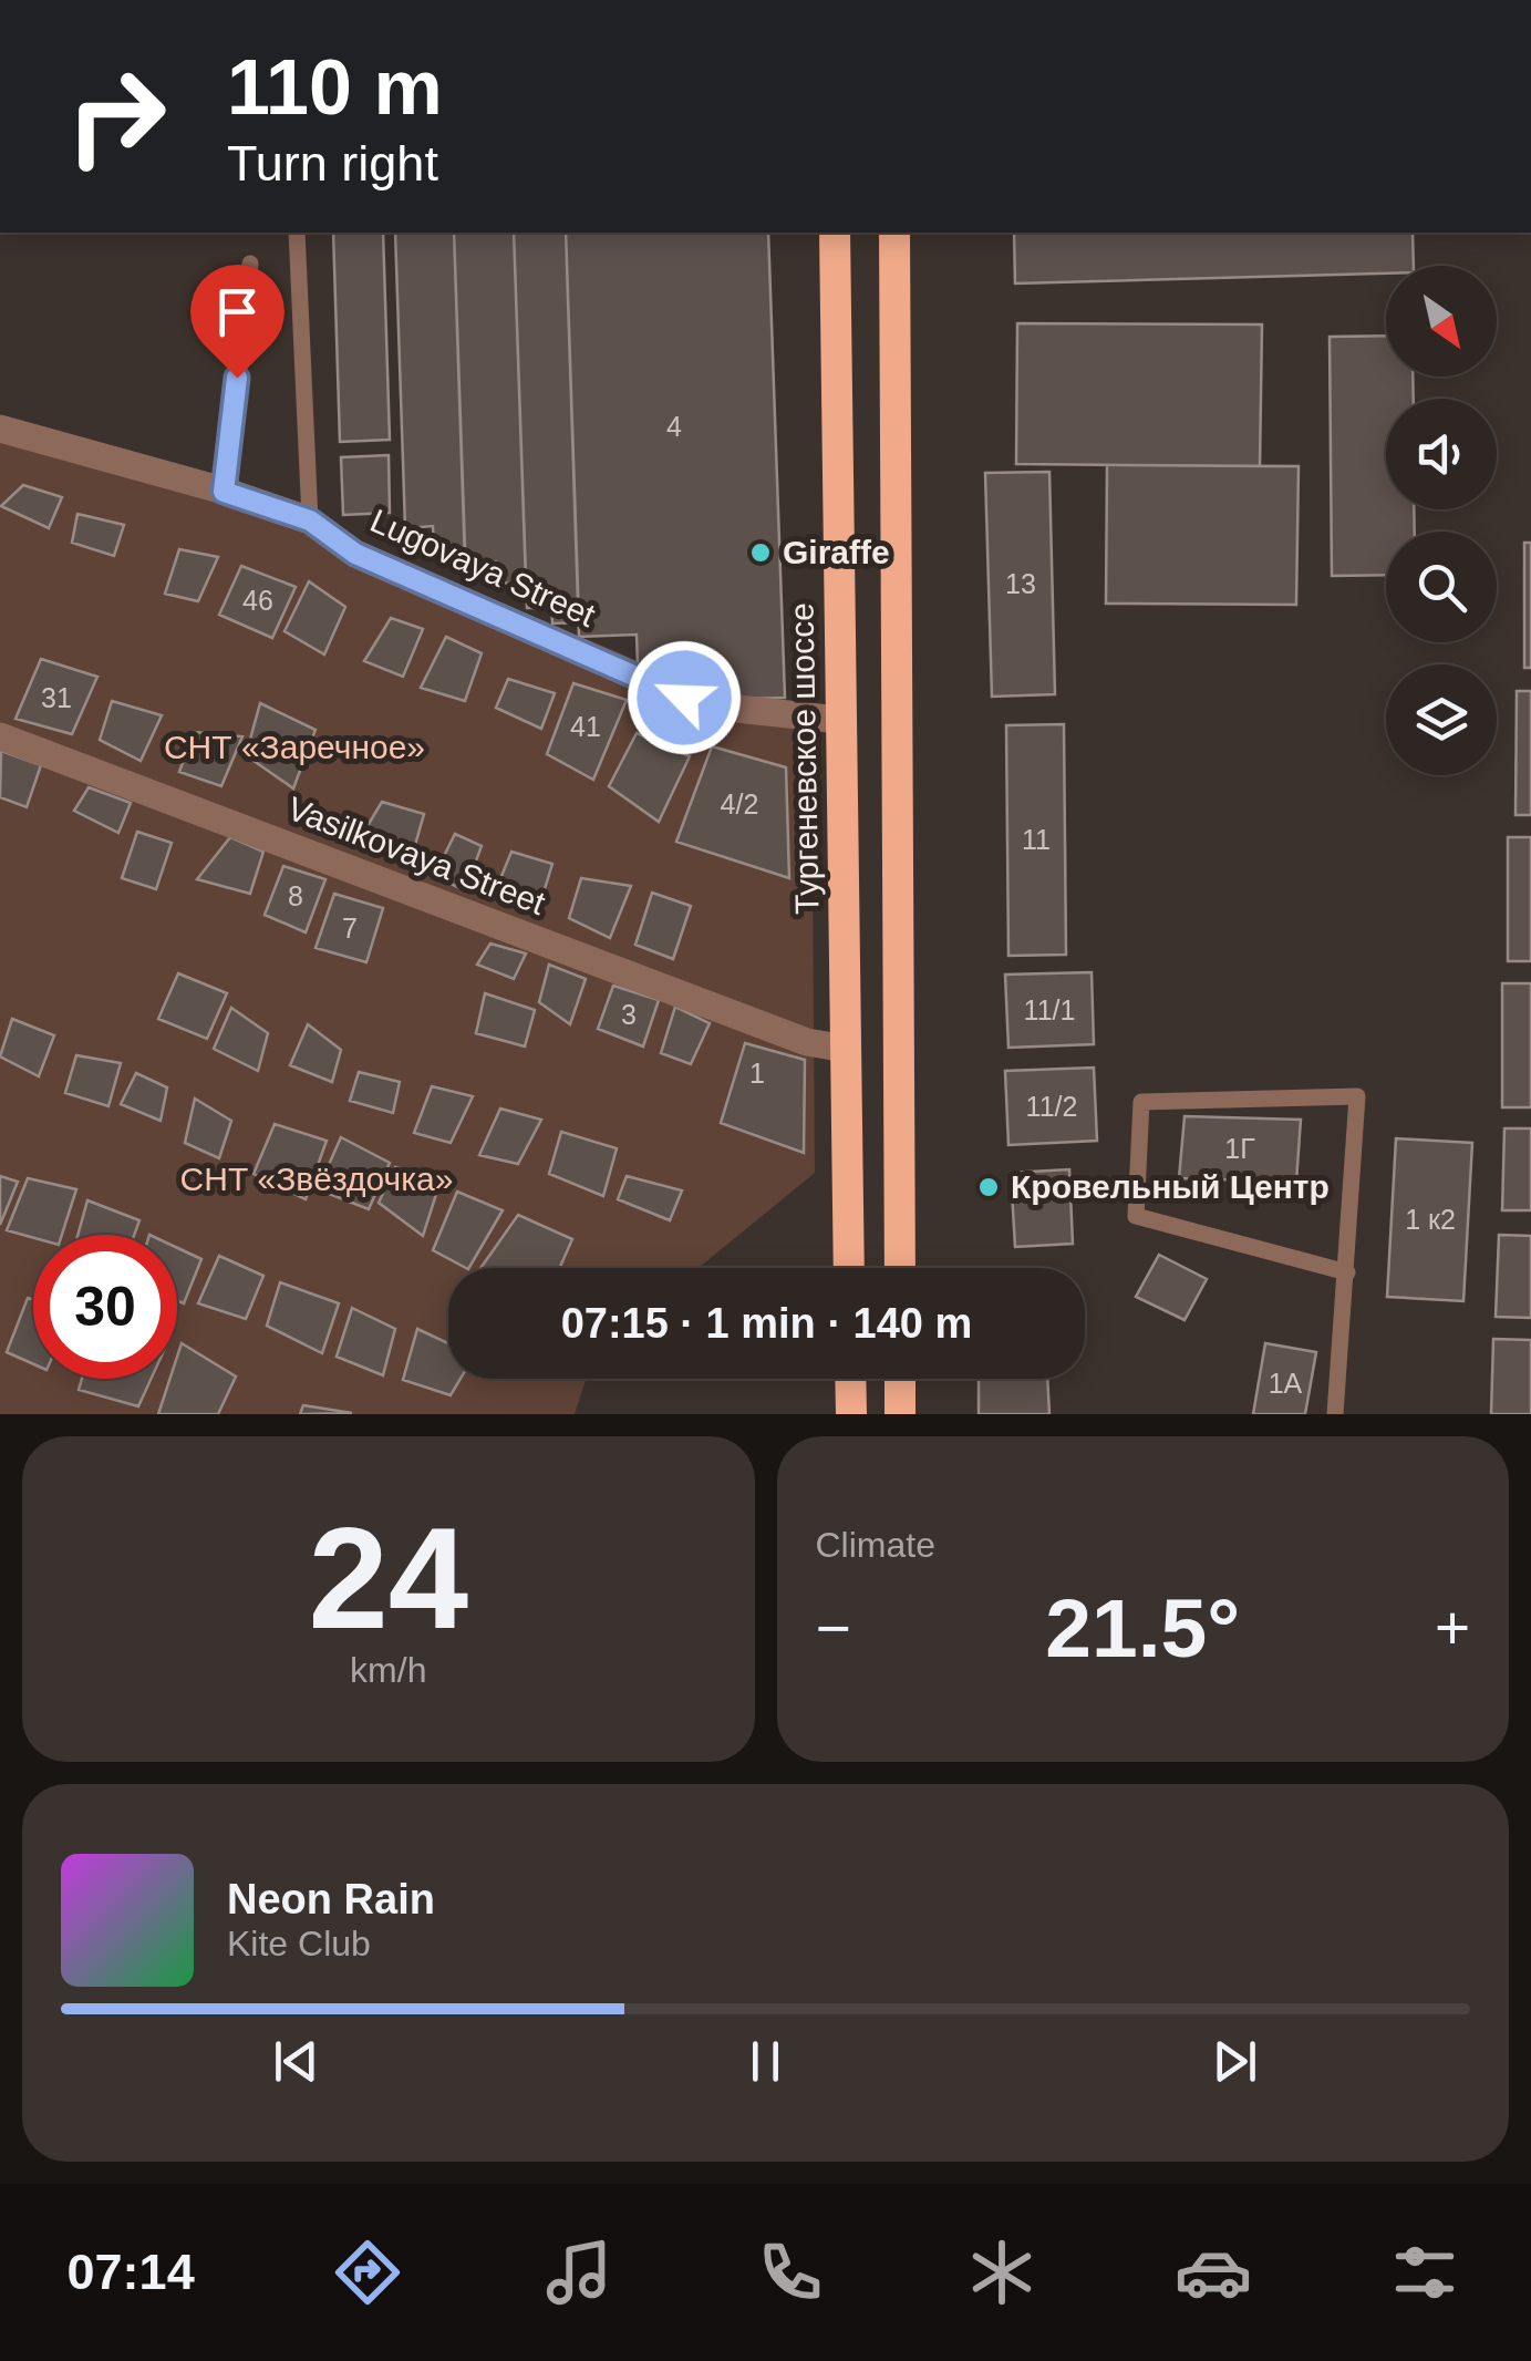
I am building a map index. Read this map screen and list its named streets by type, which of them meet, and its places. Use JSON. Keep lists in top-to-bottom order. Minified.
{"streets":{"highway":["Тургеневское шоссе"],"street":["Lugovaya Street","Vasilkovaya Street"]},"crossings":[["Lugovaya Street","Тургеневское шоссе"],["Тургеневское шоссе","Vasilkovaya Street"]],"parks":["СНТ «Заречное»","СНТ «Звёздочка»"],"places":["Giraffe","Кровельный Центр"],"house_numbers":["4","13","46","31","41","4/2","11","8","7","11/1","3","1","11/2","1Г","1 к2","1А"],"north":"bottom right","page":{"turn":["110 m","Turn right"],"limit":"30","trip":"07:15 · 1 min · 140 m","tile":[["24","km/h"],"Climate"],"heat":["−","21.5°","+"],"song":["Neon Rain","Kite Club"],"tabs":"07:14"}}
